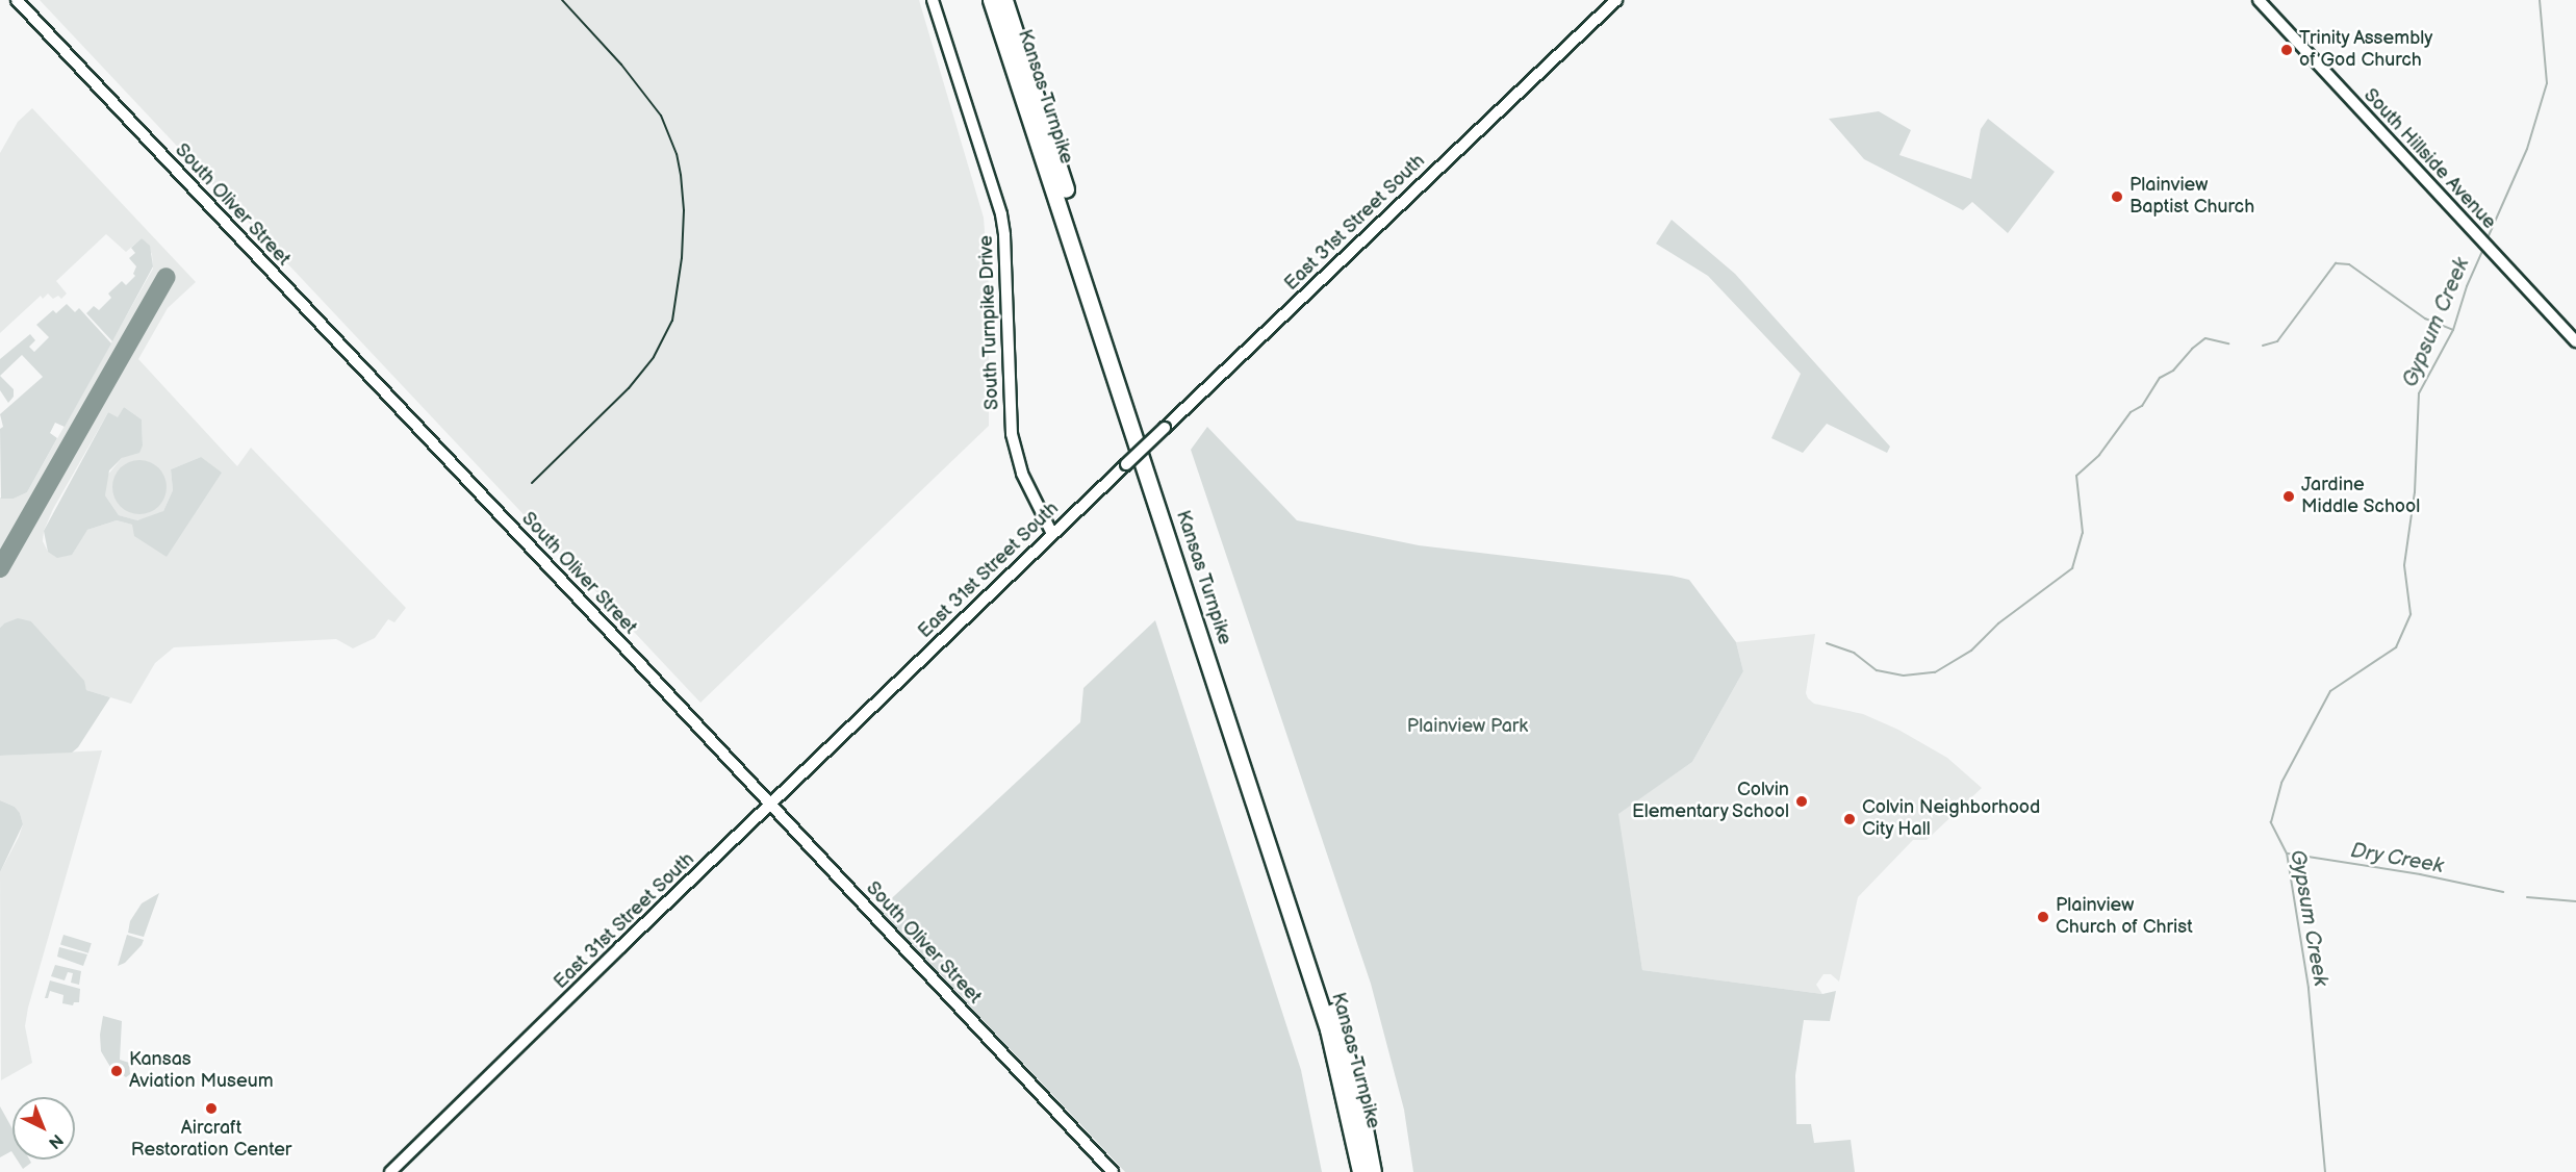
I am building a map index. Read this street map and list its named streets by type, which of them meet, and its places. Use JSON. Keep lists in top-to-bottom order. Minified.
{"streets":{"highway":["Kansas Turnpike"],"street":["South Hillside Avenue","South Oliver Street","East 31st Street South","South Turnpike Drive"]},"crossings":[["South Oliver Street","East 31st Street South"],["East 31st Street South","South Turnpike Drive"]],"water":["Gypsum Creek","Dry Creek"],"parks":["Plainview Park"],"places":["Trinity Assembly of God Church","Plainview Baptist Church","Jardine Middle School","Colvin Elementary School","Colvin Neighborhood City Hall","Plainview Church of Christ","Kansas Aviation Museum","Aircraft Restoration Center"],"north":"bottom right"}
